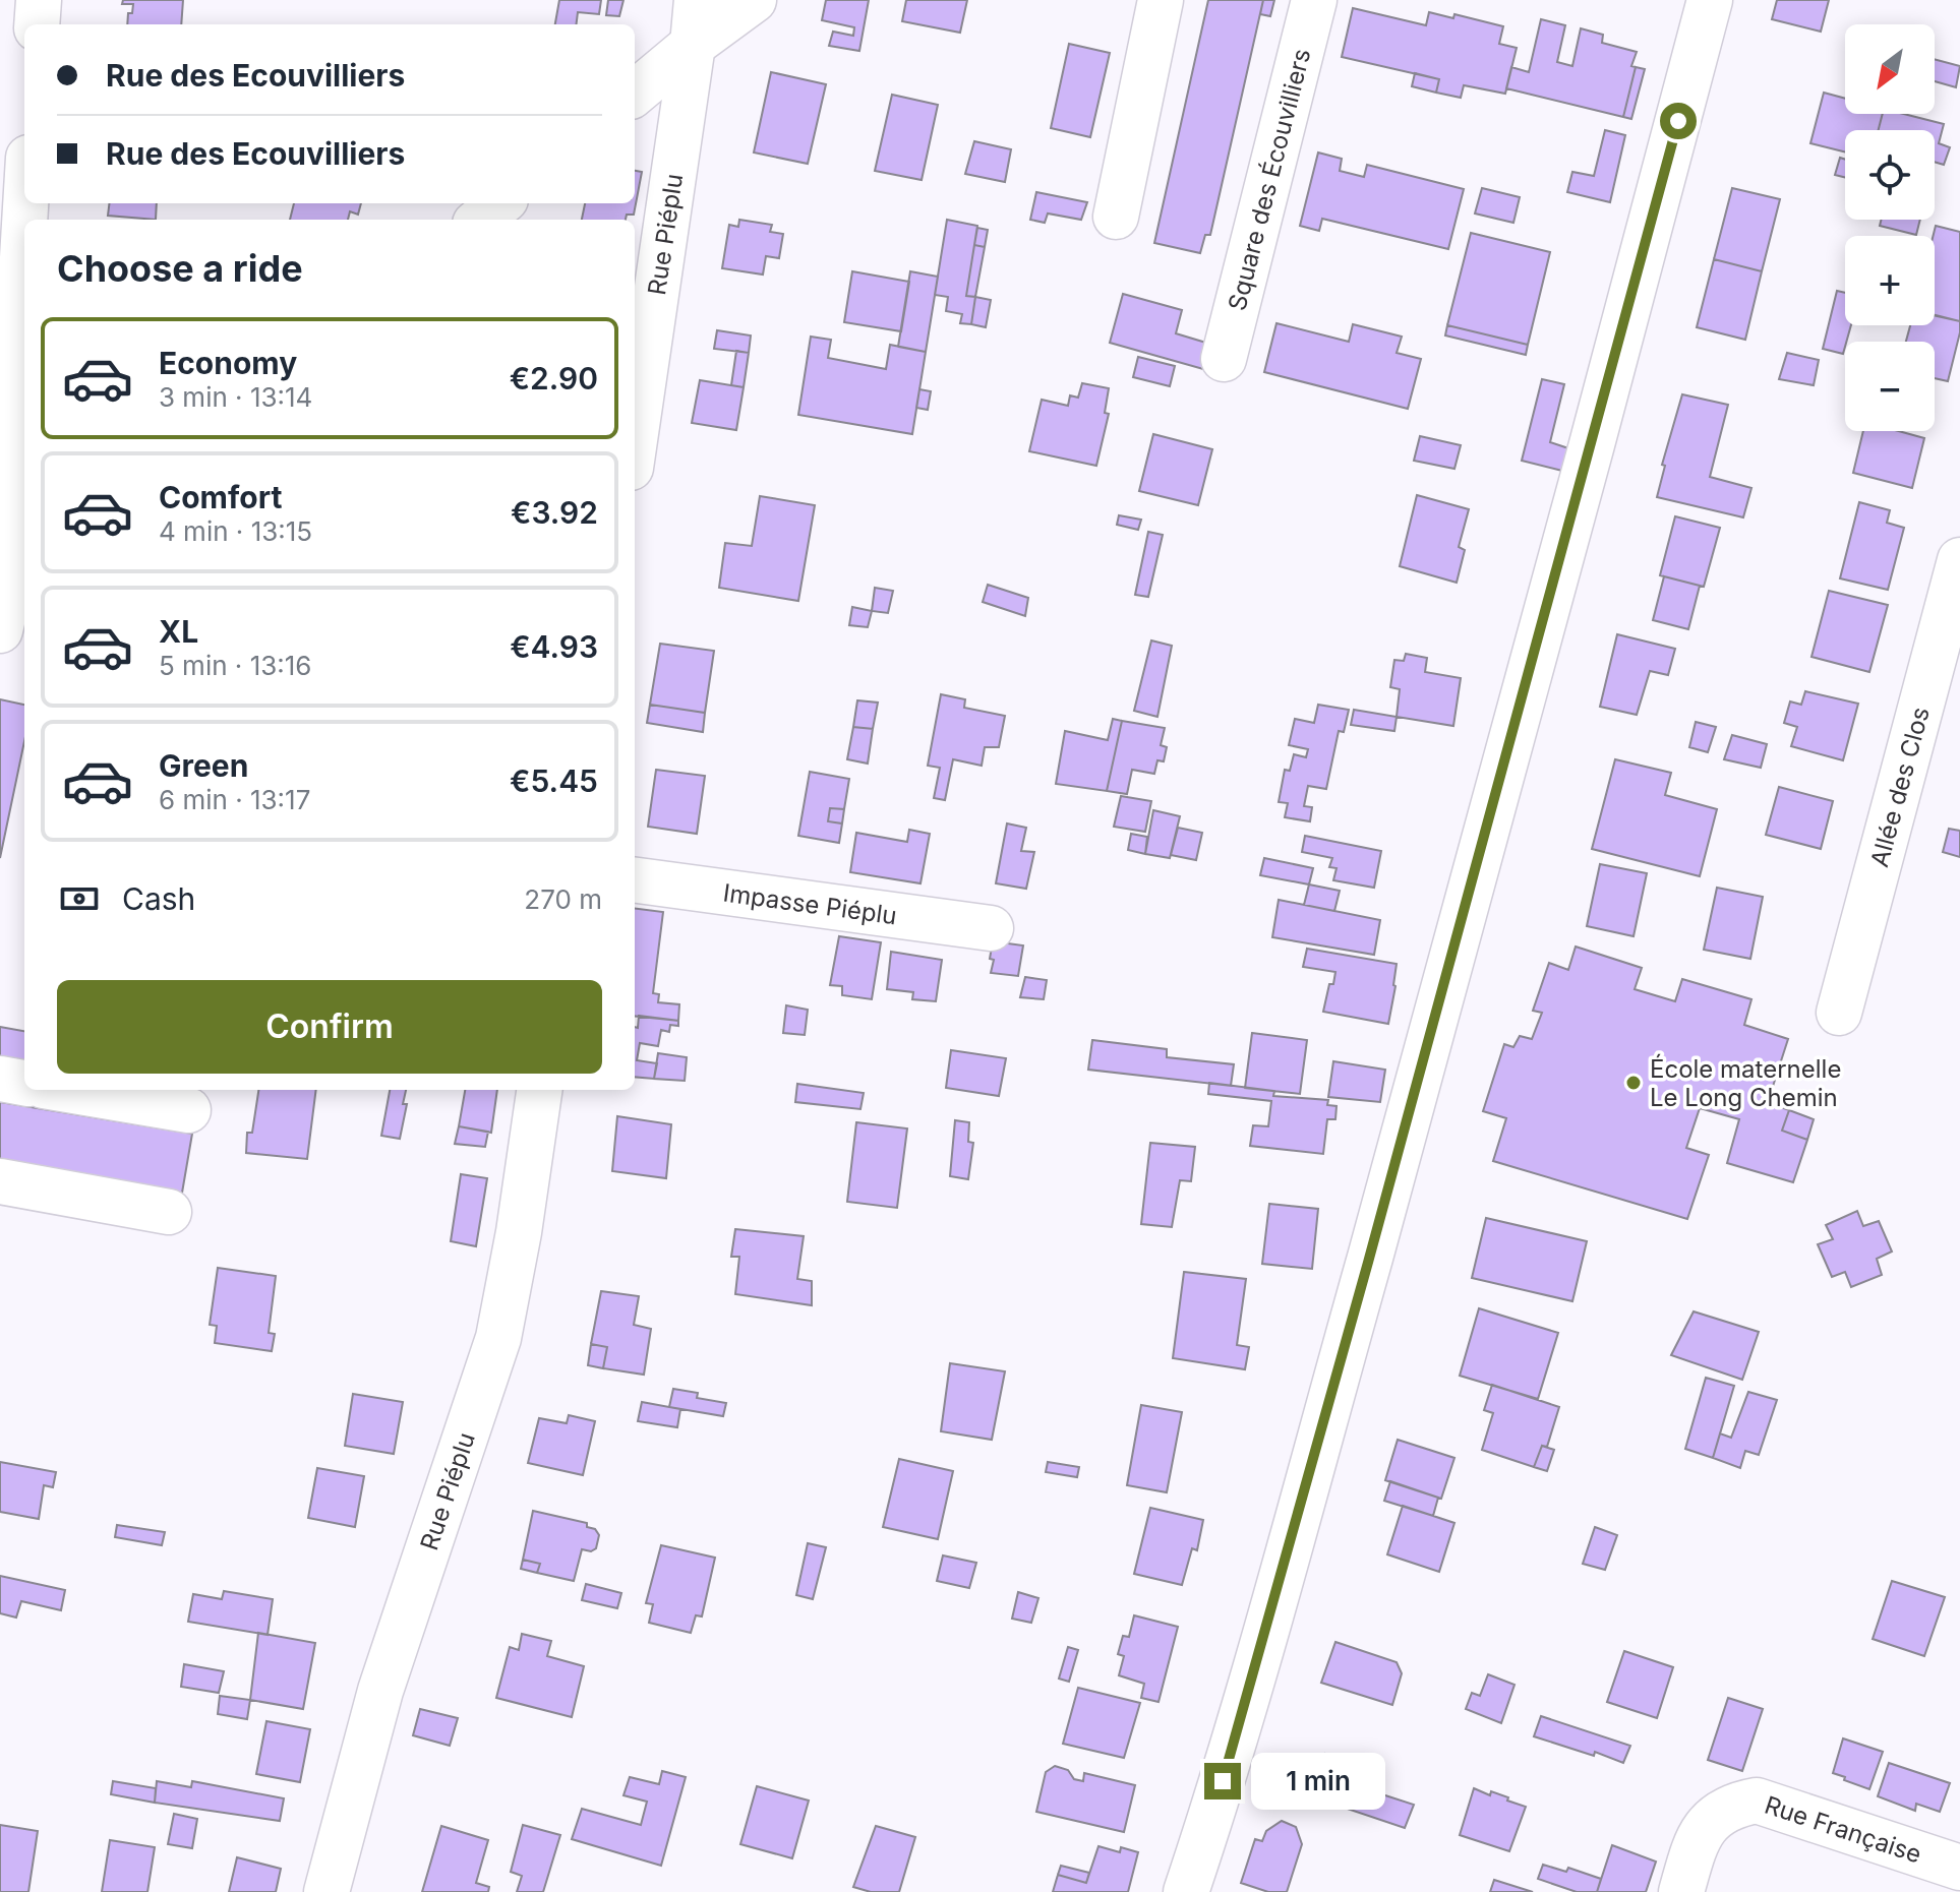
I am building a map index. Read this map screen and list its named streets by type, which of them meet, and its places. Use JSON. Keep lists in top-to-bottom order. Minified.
{"streets":{"street":["Square des Écouvilliers","Rue Piéplu","Allée des Clos","Impasse Piéplu","Rue Française"]},"places":["École maternelle Le Long Chemin"],"north":"bottom left","page":{"map_buttons":["+","−"],"banner":["Rue des Ecouvilliers","Rue des Ecouvilliers"],"heading":"Choose a ride","list":[{"name":"Economy","note":"3 min · 13:14","value":"€2.90"},{"name":"Comfort","note":"4 min · 13:15","value":"€3.92"},{"name":"XL","note":"5 min · 13:16","value":"€4.93"},{"name":"Green","note":"6 min · 13:17","value":"€5.45"}],"pay":["Cash","270 m"],"buttons":"Confirm","bubble":"1 min"}}
